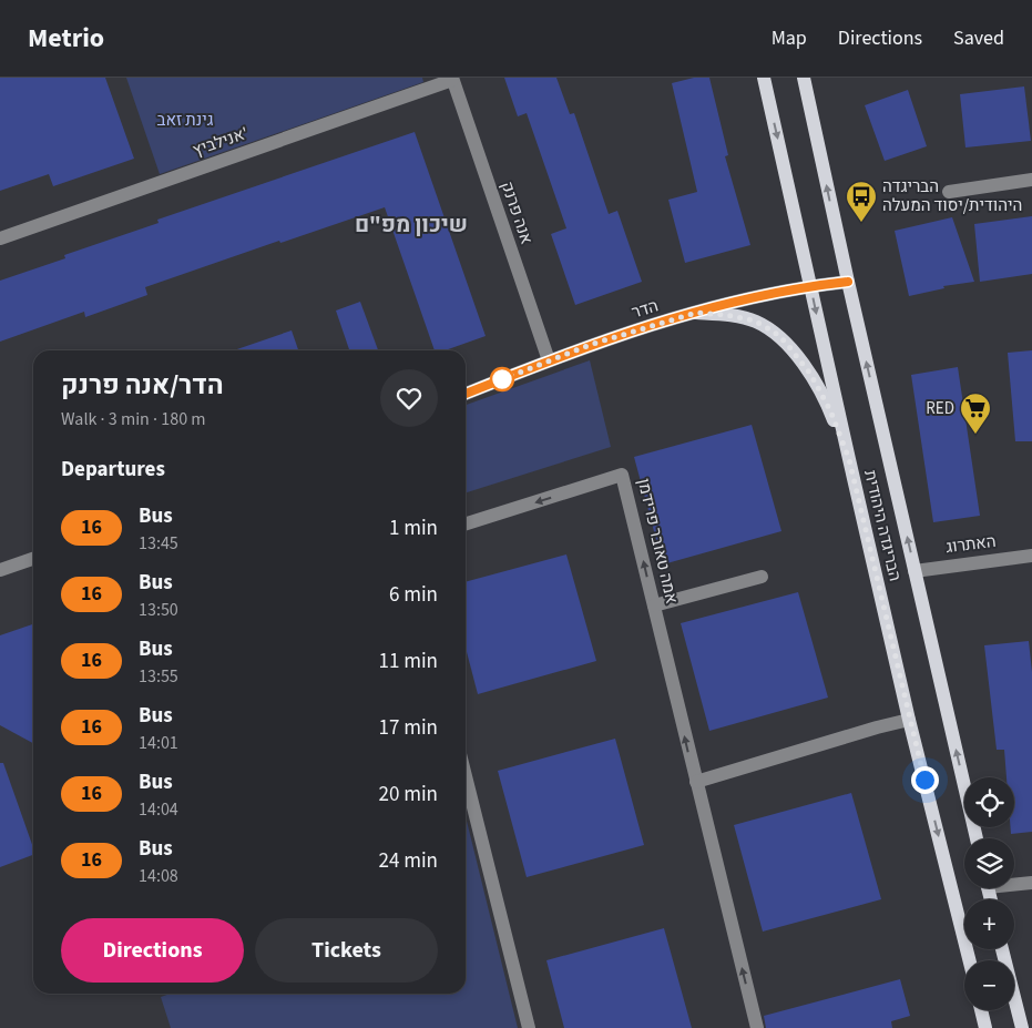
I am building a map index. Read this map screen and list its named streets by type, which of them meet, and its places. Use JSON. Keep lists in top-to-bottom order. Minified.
{"streets":{"main road":["הבריגדה היהודית"],"street":["אנילביץ'","אנה פרנק","הדר","אמה טאובר פרידמן","האתרוג"]},"crossings":[["אנילביץ'","אנה פרנק"],["אנה פרנק","הדר"],["הדר","הבריגדה היהודית"],["הבריגדה היהודית","האתרוג"]],"districts":["שיכון מפ\"ם"],"parks":["גינת זאב"],"places":{"bus stop":["הבריגדה היהודית/יסוד המעלה"],"supermarket":["RED"]},"lines":["bus line 16"],"page":{"header":"Metrio","nav":["Map","Directions","Saved"],"heading":[["הדר/אנה פרנק","Walk · 3 min · 180 m"],"Departures"],"list":[{"mark":"16","name":"Bus","note":"13:45","value":"1 min"},{"mark":"16","name":"Bus","note":"13:50","value":"6 min"},{"mark":"16","name":"Bus","note":"13:55","value":"11 min"},{"mark":"16","name":"Bus","note":"14:01","value":"17 min"},{"mark":"16","name":"Bus","note":"14:04","value":"20 min"},{"mark":"16","name":"Bus","note":"14:08","value":"24 min"}],"map_buttons":["+","−"],"buttons":["Directions","Tickets"]}}
